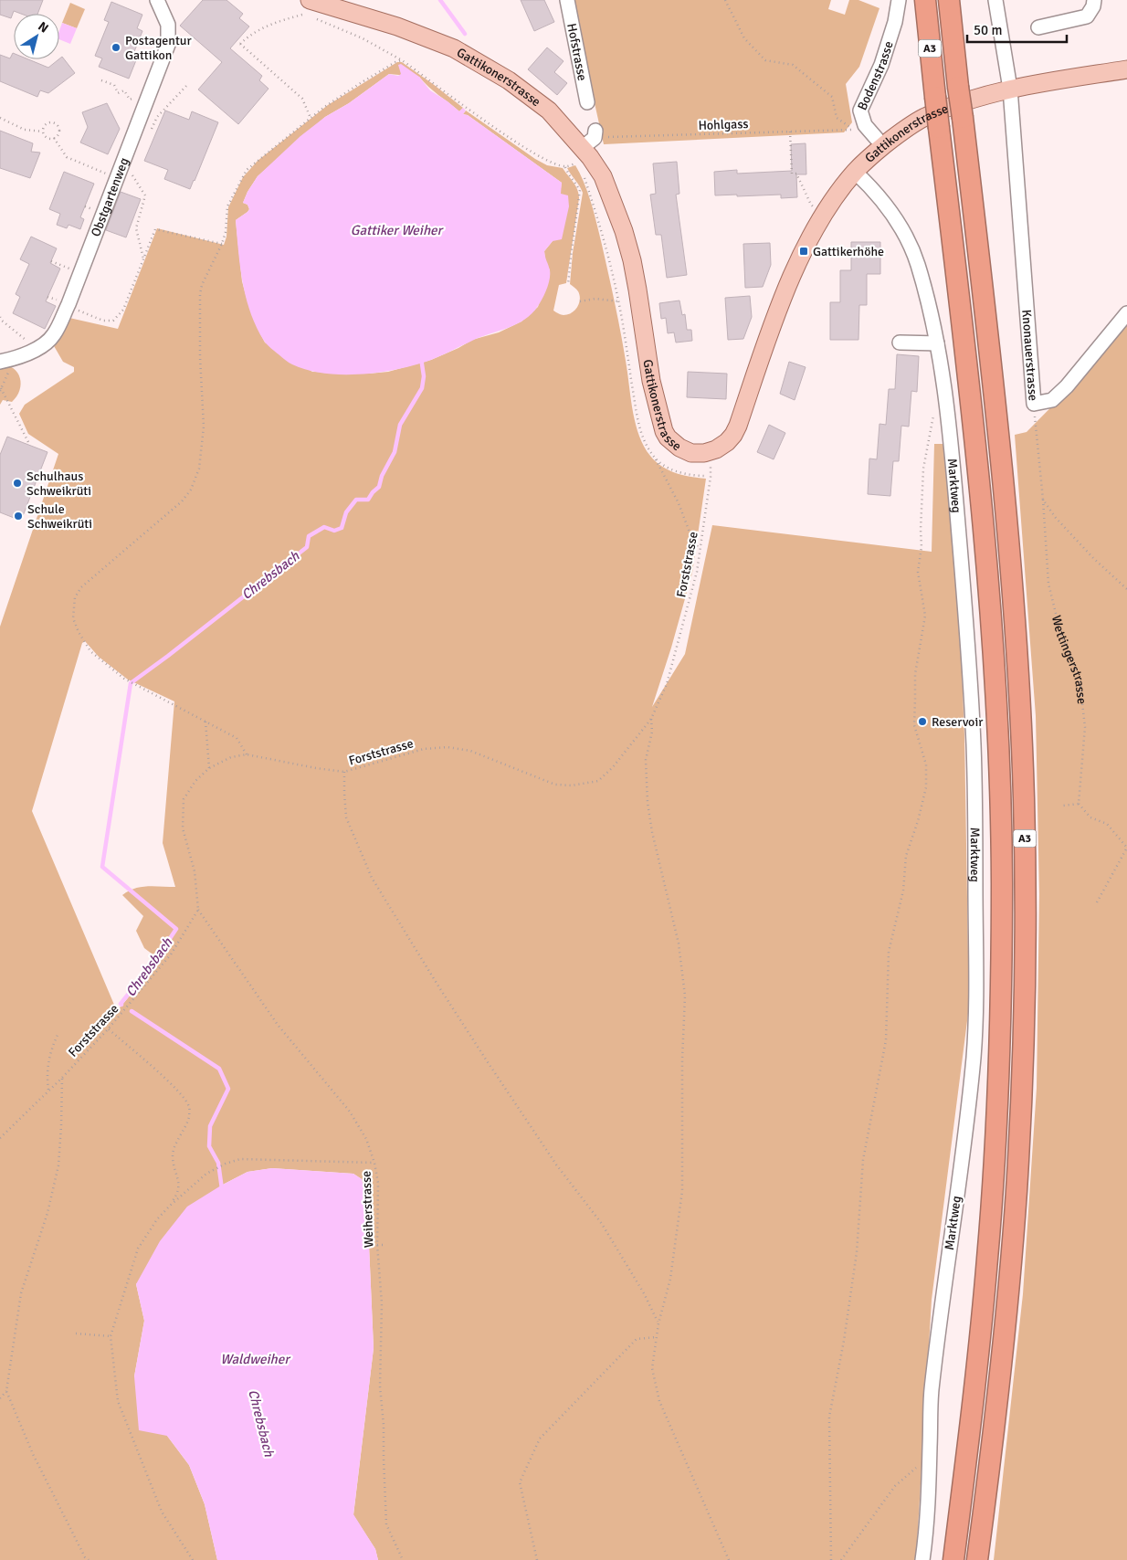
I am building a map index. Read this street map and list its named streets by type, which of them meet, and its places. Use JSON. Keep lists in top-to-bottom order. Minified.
{"streets":{"highway":["A3"],"main road":["Gattikonerstrasse"],"street":["Hofstrasse","Bodenstrasse","Obstgartenweg","Knonauerstrasse","Marktweg"],"path":["Hohlgass","Forststrasse","Wettingerstrasse","Weiherstrasse"]},"crossings":[["Bodenstrasse","Gattikonerstrasse"],["Gattikonerstrasse","Knonauerstrasse"],["Gattikonerstrasse","Marktweg"],["Gattikonerstrasse","Forststrasse"],["Knonauerstrasse","Wettingerstrasse"],["Forststrasse","Weiherstrasse"]],"water":["Gattiker Weiher","Chrebsbach","Waldweiher"],"places":{"other":["Postagentur Gattikon","Schulhaus Schweikrüti","Schule Schweikrüti","Reservoir"],"transit":["Gattikerhöhe"]},"scale_bar":"50 m","north":"top right"}
